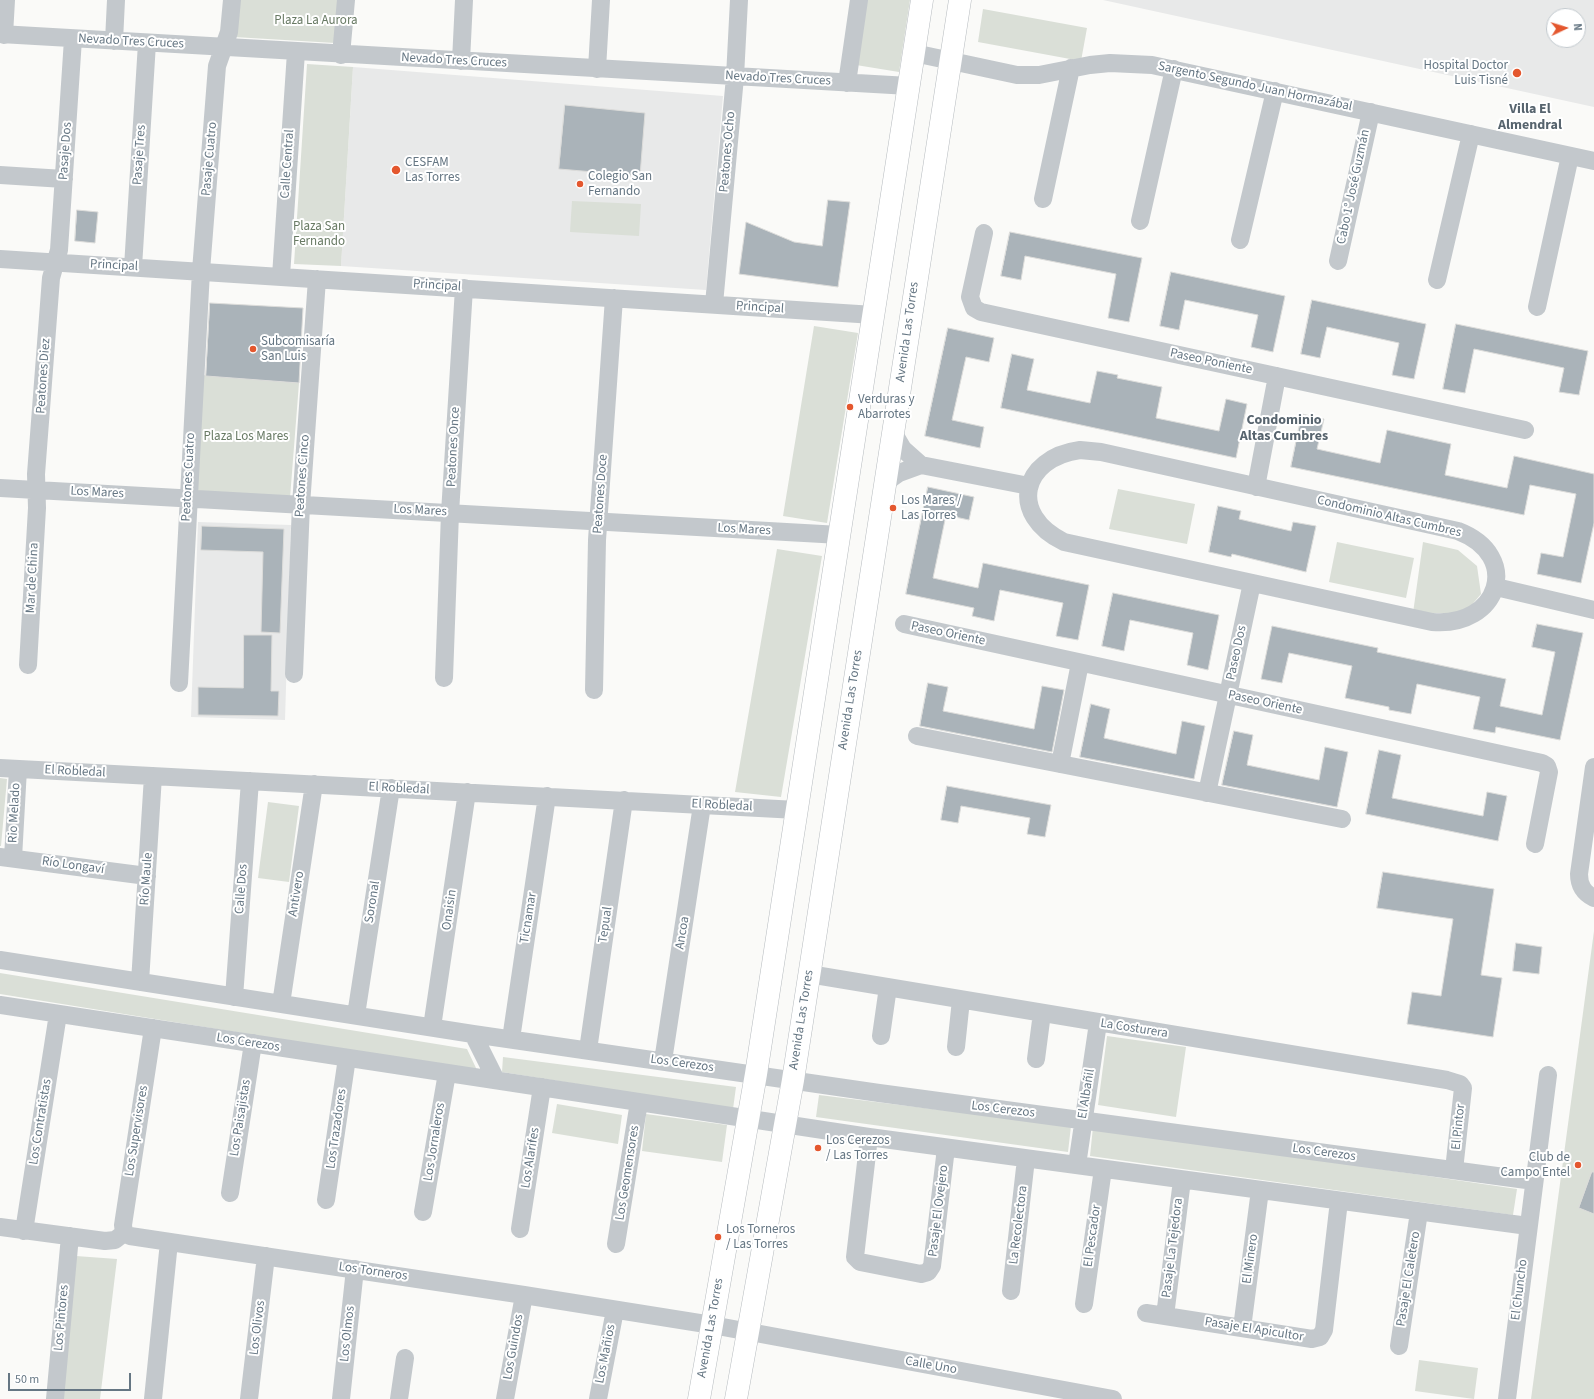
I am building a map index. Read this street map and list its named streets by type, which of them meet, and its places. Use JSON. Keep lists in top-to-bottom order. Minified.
{"streets":{"main road":["Avenida Las Torres"],"street":["Nevado Tres Cruces","Sargento Segundo Juan Hormazábal","Pasaje Dos","Peatones Ocho","Pasaje Tres","Pasaje Cuatro","Calle Central","Cabo 1° José Guzmán","Principal","Paseo Poniente","Peatones Diez","Peatones Once","Peatones Cinco","Peatones Cuatro","Los Mares","Peatones Doce","Condominio Altas Cumbres","Mar de China","Paseo Oriente","Paseo Dos","El Robledal","Rio Melado","Río Longaví","Río Maule","Calle Dos","Antivero","Soronal","Onaisin","Ticnamar","Tepual","Ancoa","La Costurera","Los Cerezos","El Albañil","Los Paisajistas","Los Contratistas","El Pintor","Los Trazadores","Los Supervisores","Los Jornaleros","Los Alarifes","Los Geomensores","Pasaje El Ovejero","La Recolectora","El Pescador","Pasaje La Tejedora","El Minero","Los Torneros","Pasaje El Caletero","El Chuncho","Los Pintores","Los Olivos","Pasaje El Apicultor","Los Olmos","Los Guindos","Los Mañios","Calle Uno"]},"crossings":[["Nevado Tres Cruces","Pasaje Dos"],["Nevado Tres Cruces","Peatones Ocho"],["Nevado Tres Cruces","Pasaje Tres"],["Nevado Tres Cruces","Pasaje Cuatro"],["Nevado Tres Cruces","Calle Central"],["Nevado Tres Cruces","Avenida Las Torres"],["Sargento Segundo Juan Hormazábal","Cabo 1° José Guzmán"],["Sargento Segundo Juan Hormazábal","Avenida Las Torres"],["Pasaje Dos","Principal"],["Pasaje Dos","Peatones Diez"],["Peatones Ocho","Principal"],["Pasaje Tres","Principal"],["Pasaje Cuatro","Principal"],["Pasaje Cuatro","Peatones Cuatro"],["Calle Central","Principal"],["Principal","Avenida Las Torres"],["Principal","Peatones Diez"],["Principal","Peatones Once"],["Principal","Peatones Cinco"],["Principal","Peatones Cuatro"],["Principal","Peatones Doce"],["Avenida Las Torres","Los Mares"],["Avenida Las Torres","El Robledal"],["Avenida Las Torres","La Costurera"],["Avenida Las Torres","Los Cerezos"],["Avenida Las Torres","Los Torneros"],["Avenida Las Torres","Calle Uno"],["Peatones Diez","Los Mares"],["Peatones Diez","Mar de China"],["Peatones Once","Los Mares"],["Peatones Cinco","Los Mares"],["Peatones Cuatro","Los Mares"],["Los Mares","Peatones Doce"],["Los Mares","Mar de China"],["Paseo Oriente","Paseo Dos"],["El Robledal","Rio Melado"],["El Robledal","Río Maule"],["El Robledal","Calle Dos"],["El Robledal","Antivero"],["El Robledal","Soronal"],["El Robledal","Onaisin"],["El Robledal","Ticnamar"],["El Robledal","Tepual"],["El Robledal","Ancoa"],["Rio Melado","Río Longaví"],["Río Longaví","Río Maule"],["Río Maule","Los Cerezos"],["Calle Dos","Los Cerezos"],["Antivero","Los Cerezos"],["Soronal","Los Cerezos"],["Onaisin","Los Cerezos"],["Ticnamar","Los Cerezos"],["Tepual","Los Cerezos"],["Ancoa","Los Cerezos"],["La Costurera","El Albañil"],["La Costurera","El Pintor"],["Los Cerezos","El Albañil"],["Los Cerezos","Los Paisajistas"],["Los Cerezos","Los Contratistas"],["Los Cerezos","El Pintor"],["Los Cerezos","Los Trazadores"],["Los Cerezos","Los Supervisores"],["Los Cerezos","Los Jornaleros"],["Los Cerezos","Los Alarifes"],["Los Cerezos","Los Geomensores"],["Los Cerezos","Pasaje El Ovejero"],["Los Cerezos","La Recolectora"],["Los Cerezos","El Pescador"],["Los Cerezos","Pasaje La Tejedora"],["Los Cerezos","El Minero"],["Los Cerezos","Pasaje El Caletero"],["Los Cerezos","El Chuncho"],["Los Cerezos","Pasaje El Apicultor"],["Los Supervisores","Los Torneros"],["Pasaje La Tejedora","Pasaje El Apicultor"],["El Minero","Pasaje El Apicultor"],["Los Torneros","Los Olivos"],["Los Torneros","Los Olmos"],["Los Torneros","Los Guindos"],["Los Torneros","Los Mañios"],["Los Torneros","Calle Uno"]],"districts":["Villa El Almendral","Condominio Altas Cumbres"],"parks":["Plaza La Aurora","Plaza San Fernando","Plaza Los Mares"],"places":["Hospital Doctor Luis Tisné","CESFAM Las Torres","Colegio San Fernando","Subcomisaría San Luis","Verduras y Abarrotes","Los Mares / Las Torres","Los Cerezos / Las Torres","Club de Campo Entel","Los Torneros / Las Torres"],"scale_bar":"50 m","north":"right"}
